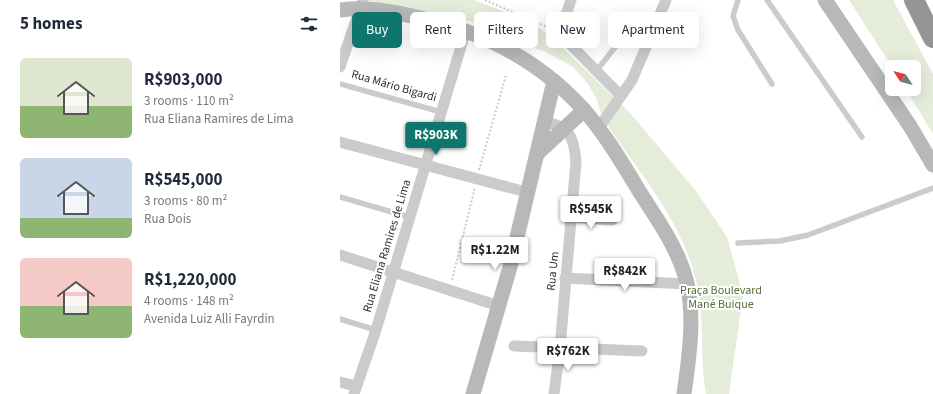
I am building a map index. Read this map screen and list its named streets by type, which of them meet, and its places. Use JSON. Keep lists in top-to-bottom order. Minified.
{"streets":{"street":["Rua Eliana Ramires de Lima","Rua Um"],"lane":["Rua Mário Bigardi"]},"crossings":[["Rua Mário Bigardi","Rua Eliana Ramires de Lima"]],"parks":["Praça Boulevard Mané Buique"],"north":"top left","page":{"heading":"5 homes","chip":["Buy","Rent","Filters","New","Apartment"],"list":[{"name":"R$903,000","note":"3 rooms · 110 m² · Rua Eliana Ramires de Lima"},{"name":"R$545,000","note":"3 rooms · 80 m² · Rua Dois"},{"name":"R$1,220,000","note":"4 rooms · 148 m² · Avenida Luiz Alli Fayrdin"}],"price":["R$903K","R$545K","R$1.22M","R$842K","R$762K"]}}
